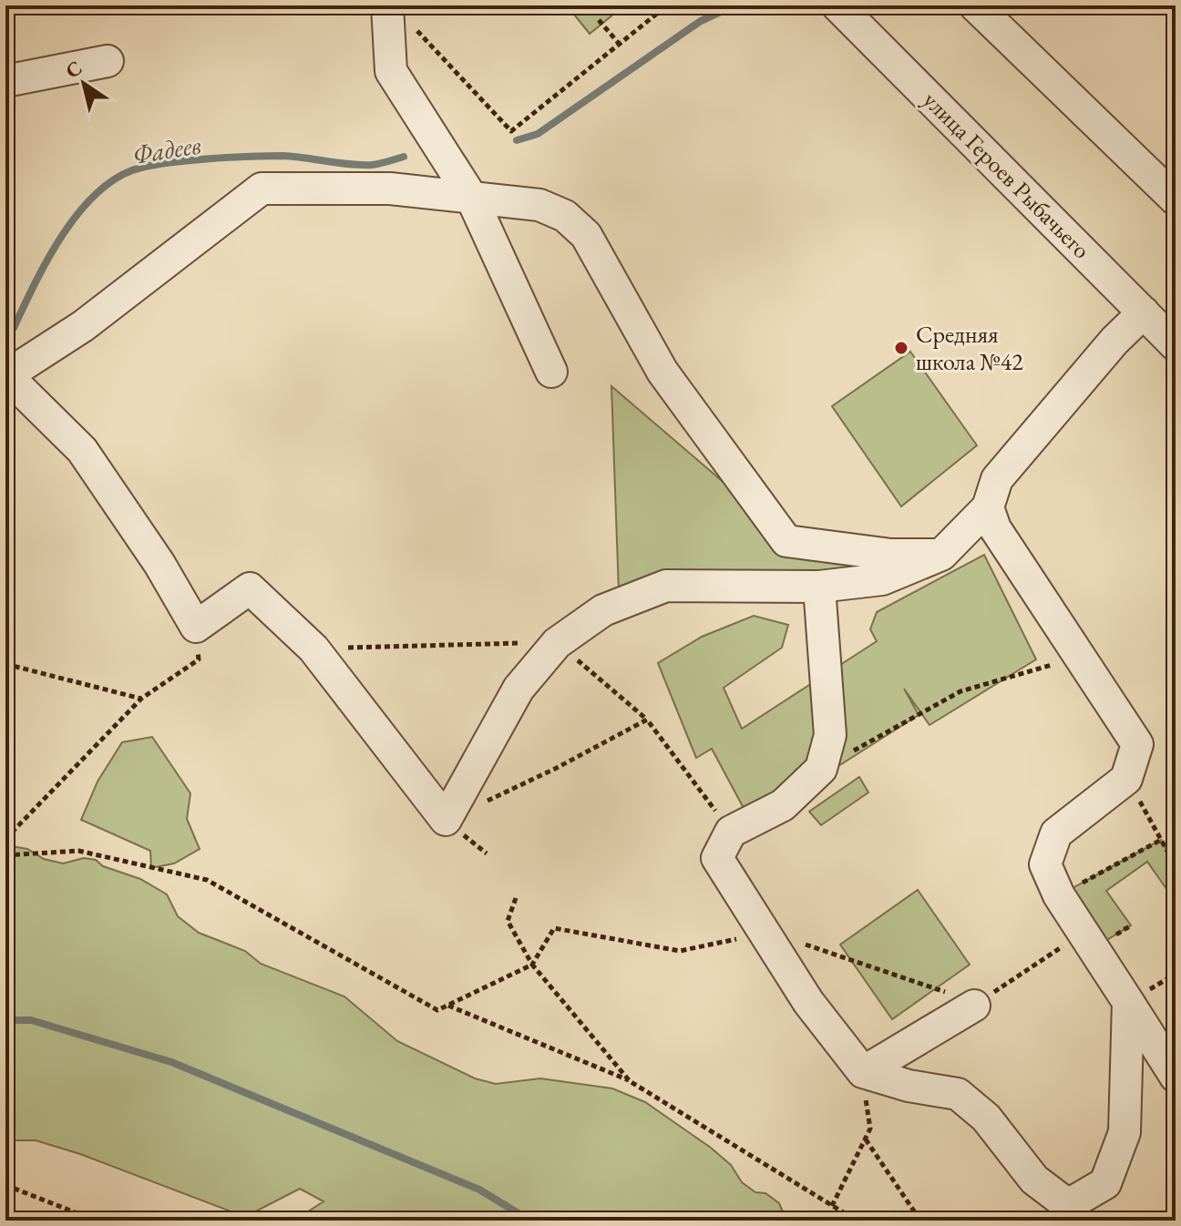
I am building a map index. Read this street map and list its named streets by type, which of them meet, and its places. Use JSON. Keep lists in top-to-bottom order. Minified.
{"streets":{"street":["улица Героев Рыбачьего"]},"water":["Фадеев"],"places":["Средняя школа №42"],"north":"top left"}
